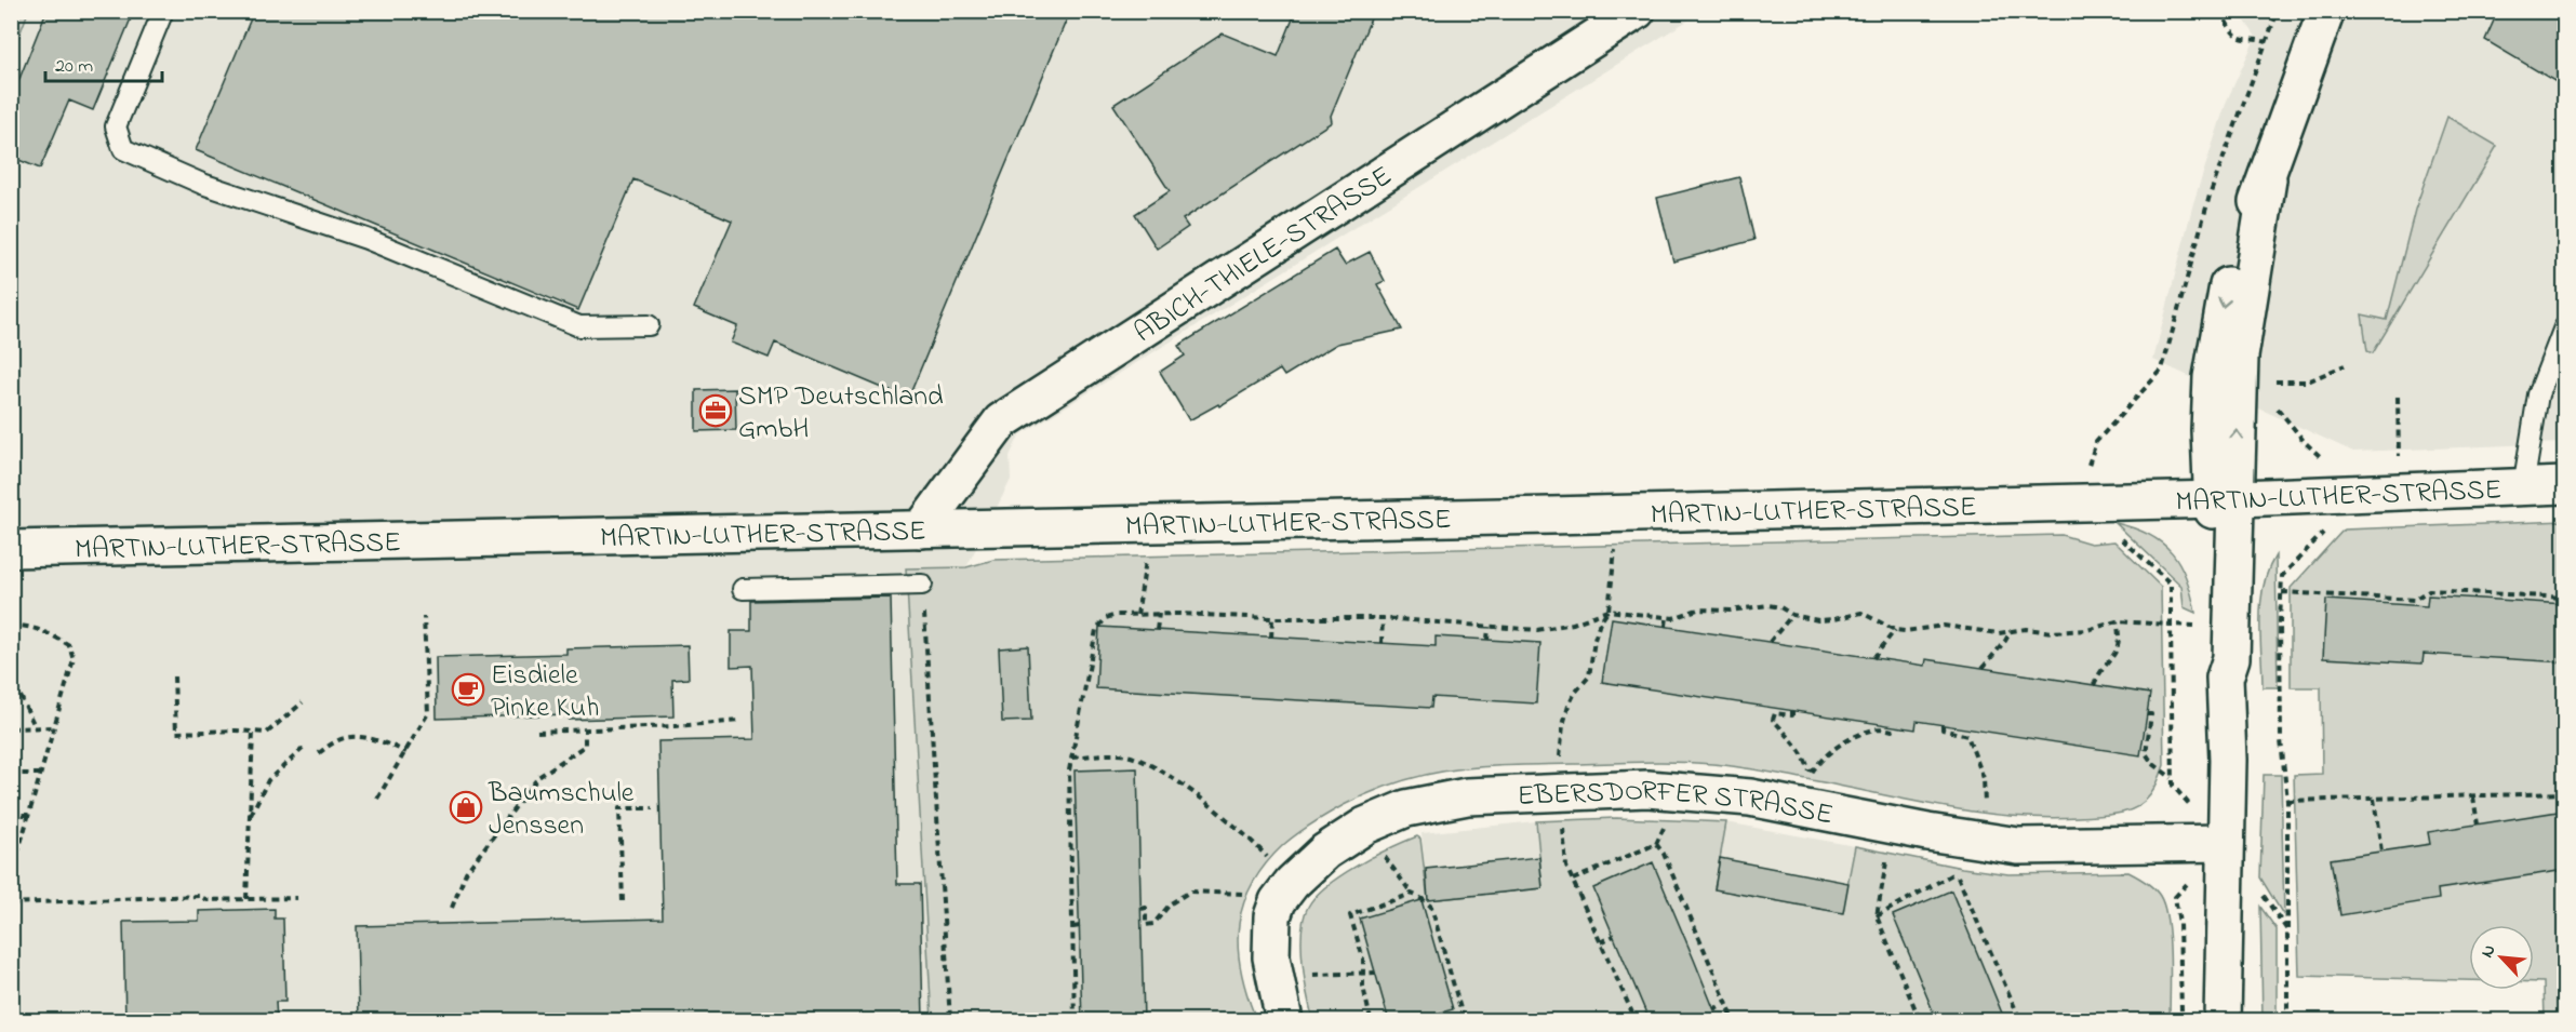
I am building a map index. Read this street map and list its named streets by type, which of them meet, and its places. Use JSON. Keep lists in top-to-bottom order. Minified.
{"streets":{"street":["ABICH-THIELE-STRASSE","MARTIN-LUTHER-STRASSE","EBERSDORFER STRASSE"]},"crossings":[["ABICH-THIELE-STRASSE","MARTIN-LUTHER-STRASSE"]],"places":{"office":["SMP Deutschland GmbH"],"cafe":["Eisdiele Pinke Kuh"],"shop":["Baumschule Jenssen"]},"scale_bar":"20 m","north":"top left"}
